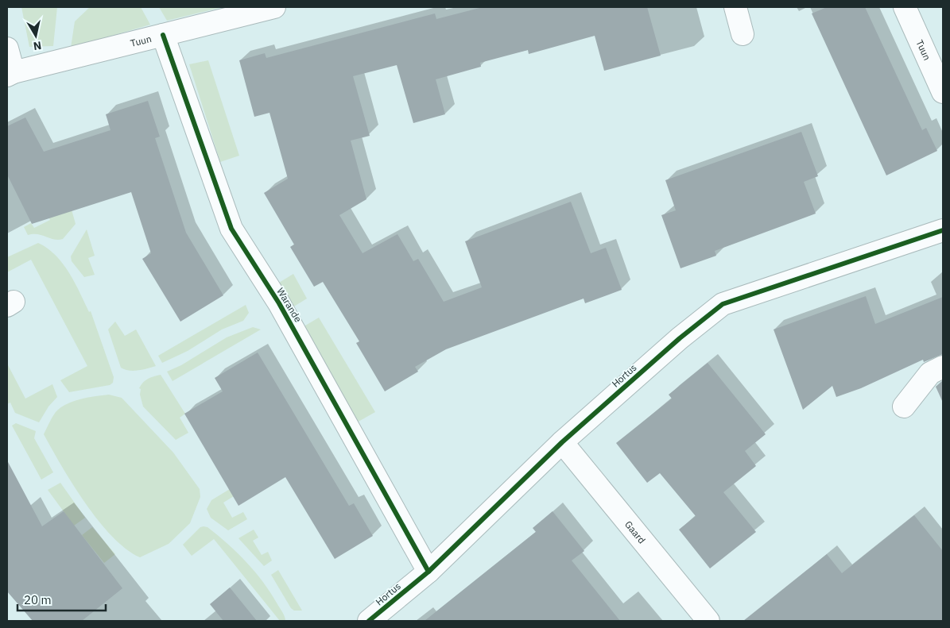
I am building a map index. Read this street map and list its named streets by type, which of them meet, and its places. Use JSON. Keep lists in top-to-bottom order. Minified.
{"streets":{"street":["Tuun","Warande","Hortus","Gaard"]},"crossings":[["Tuun","Warande"],["Warande","Hortus"],["Hortus","Gaard"]],"scale_bar":"20 m","north":"bottom"}
